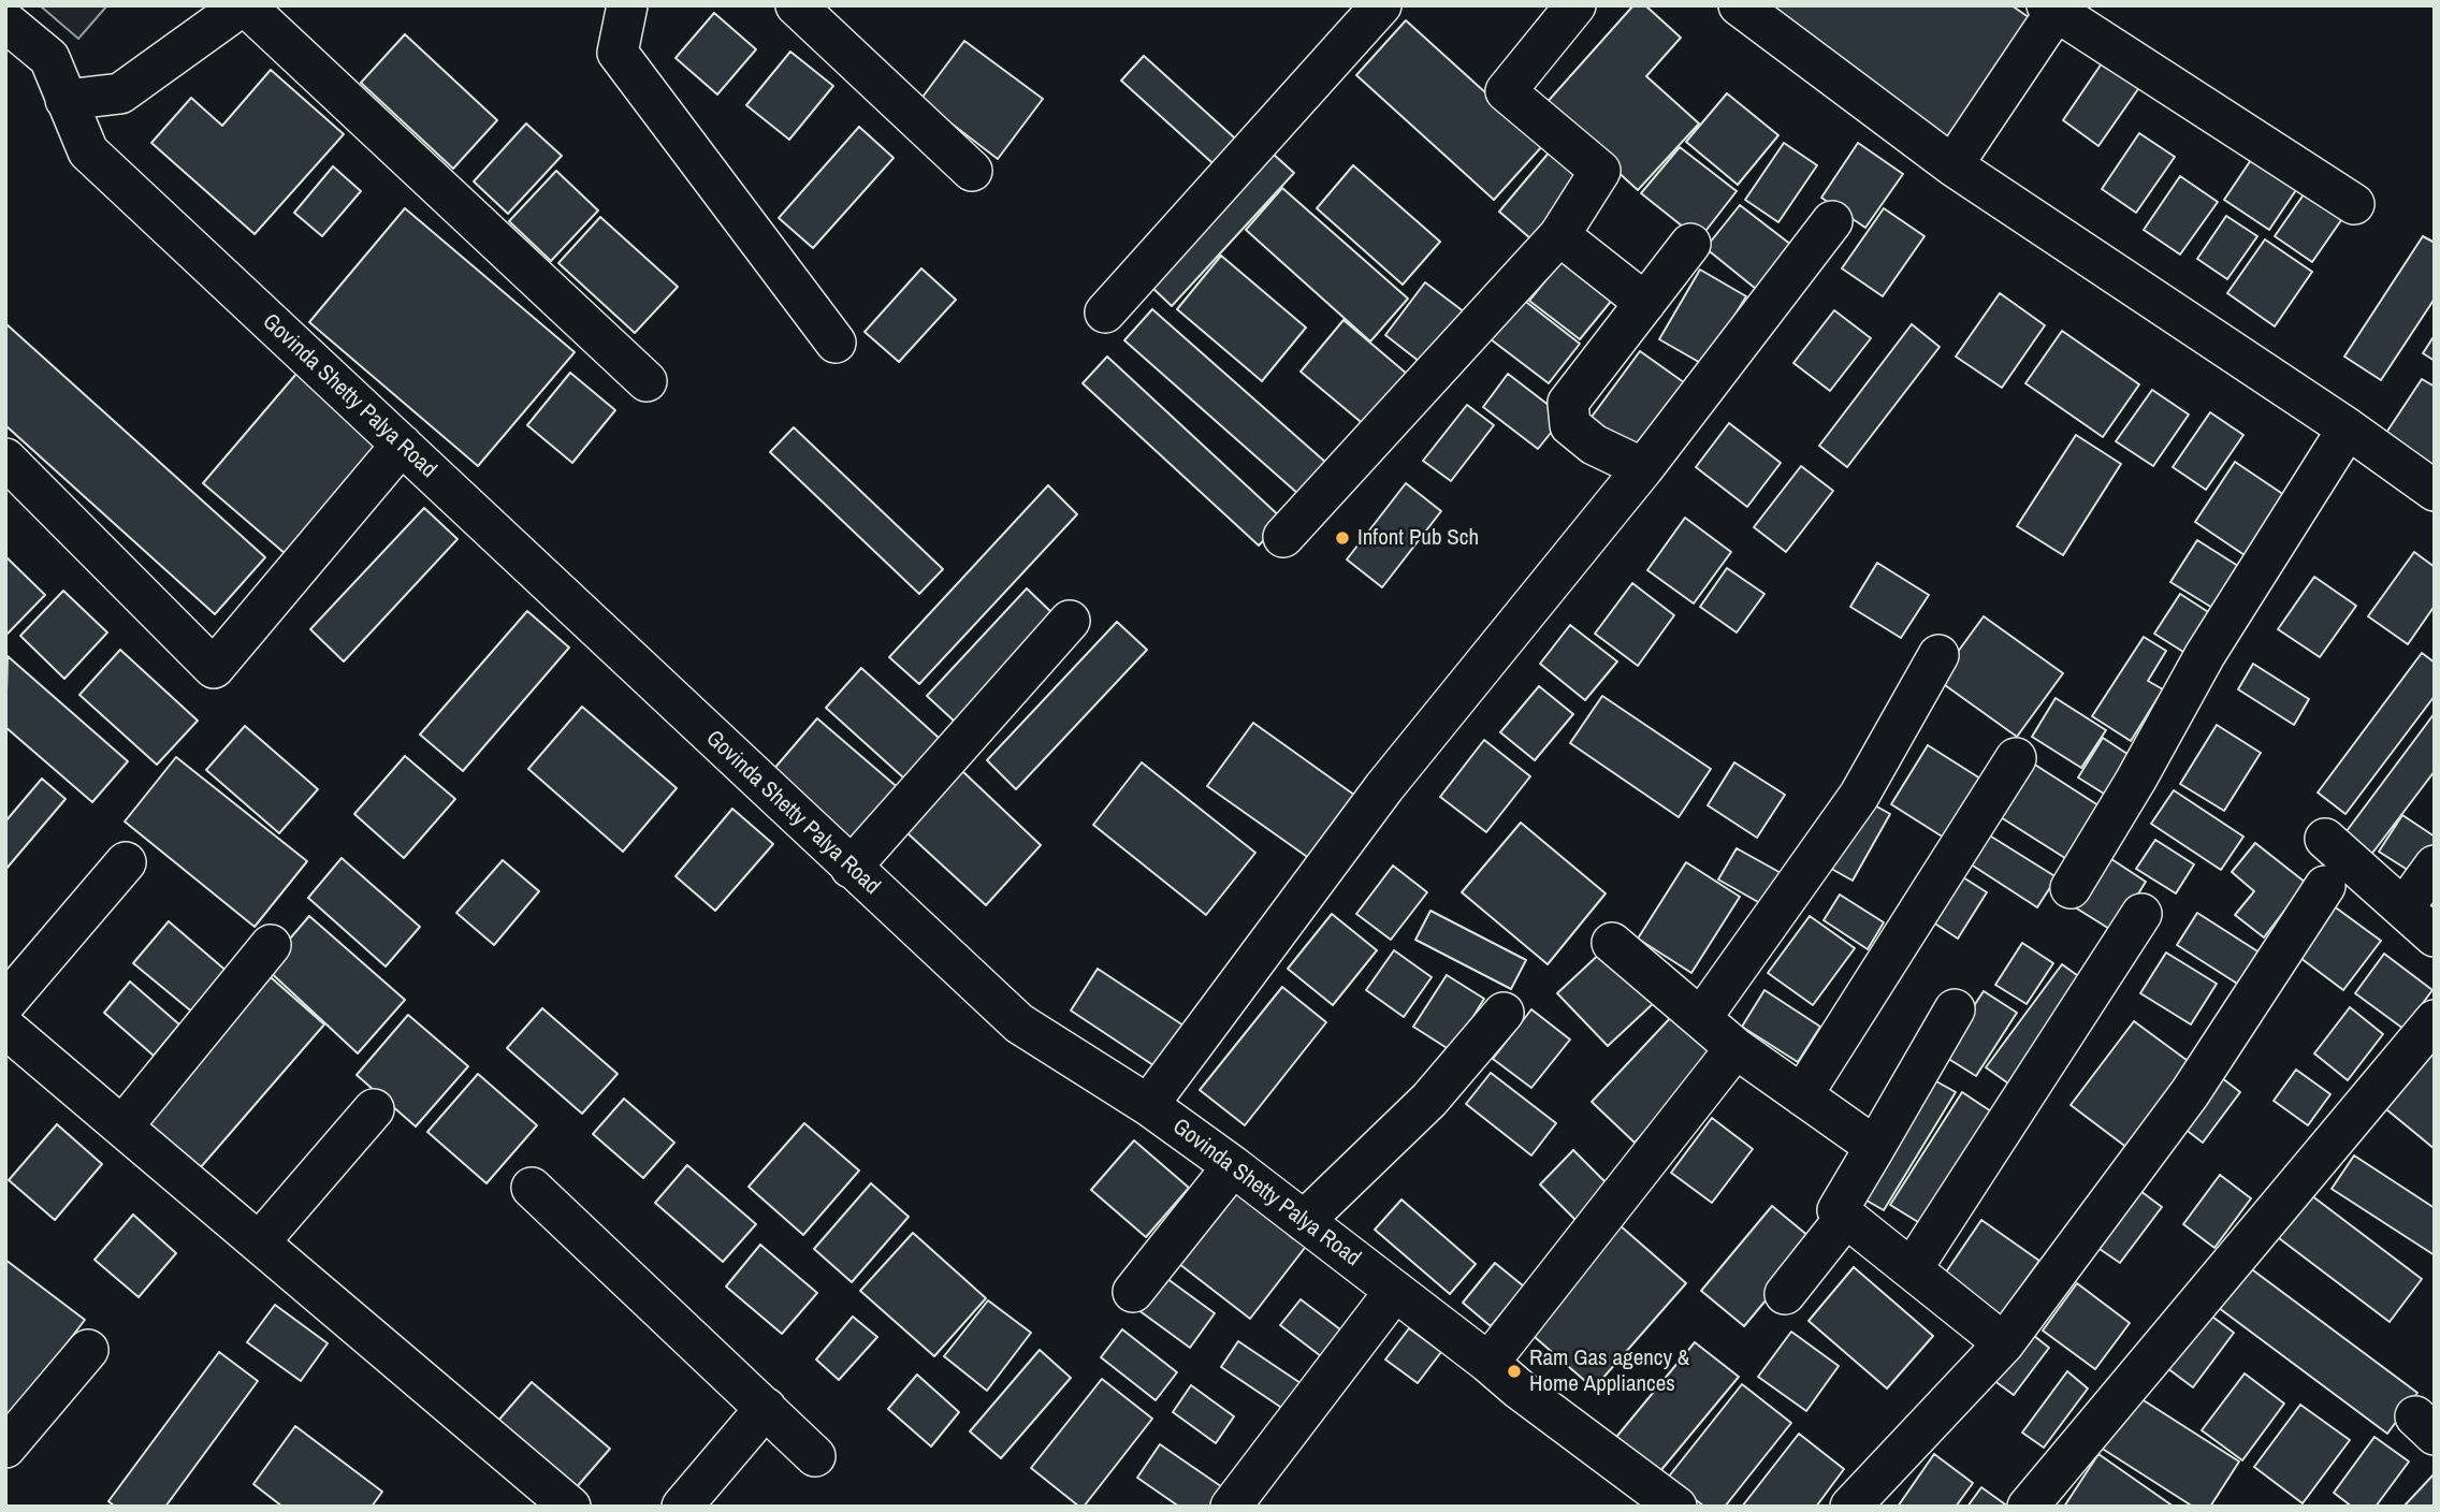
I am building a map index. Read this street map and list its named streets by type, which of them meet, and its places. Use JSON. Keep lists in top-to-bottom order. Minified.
{"streets":{"street":["Govinda Shetty Palya Road"]},"places":["Infont Pub Sch","Ram Gas agency & Home Appliances"]}
